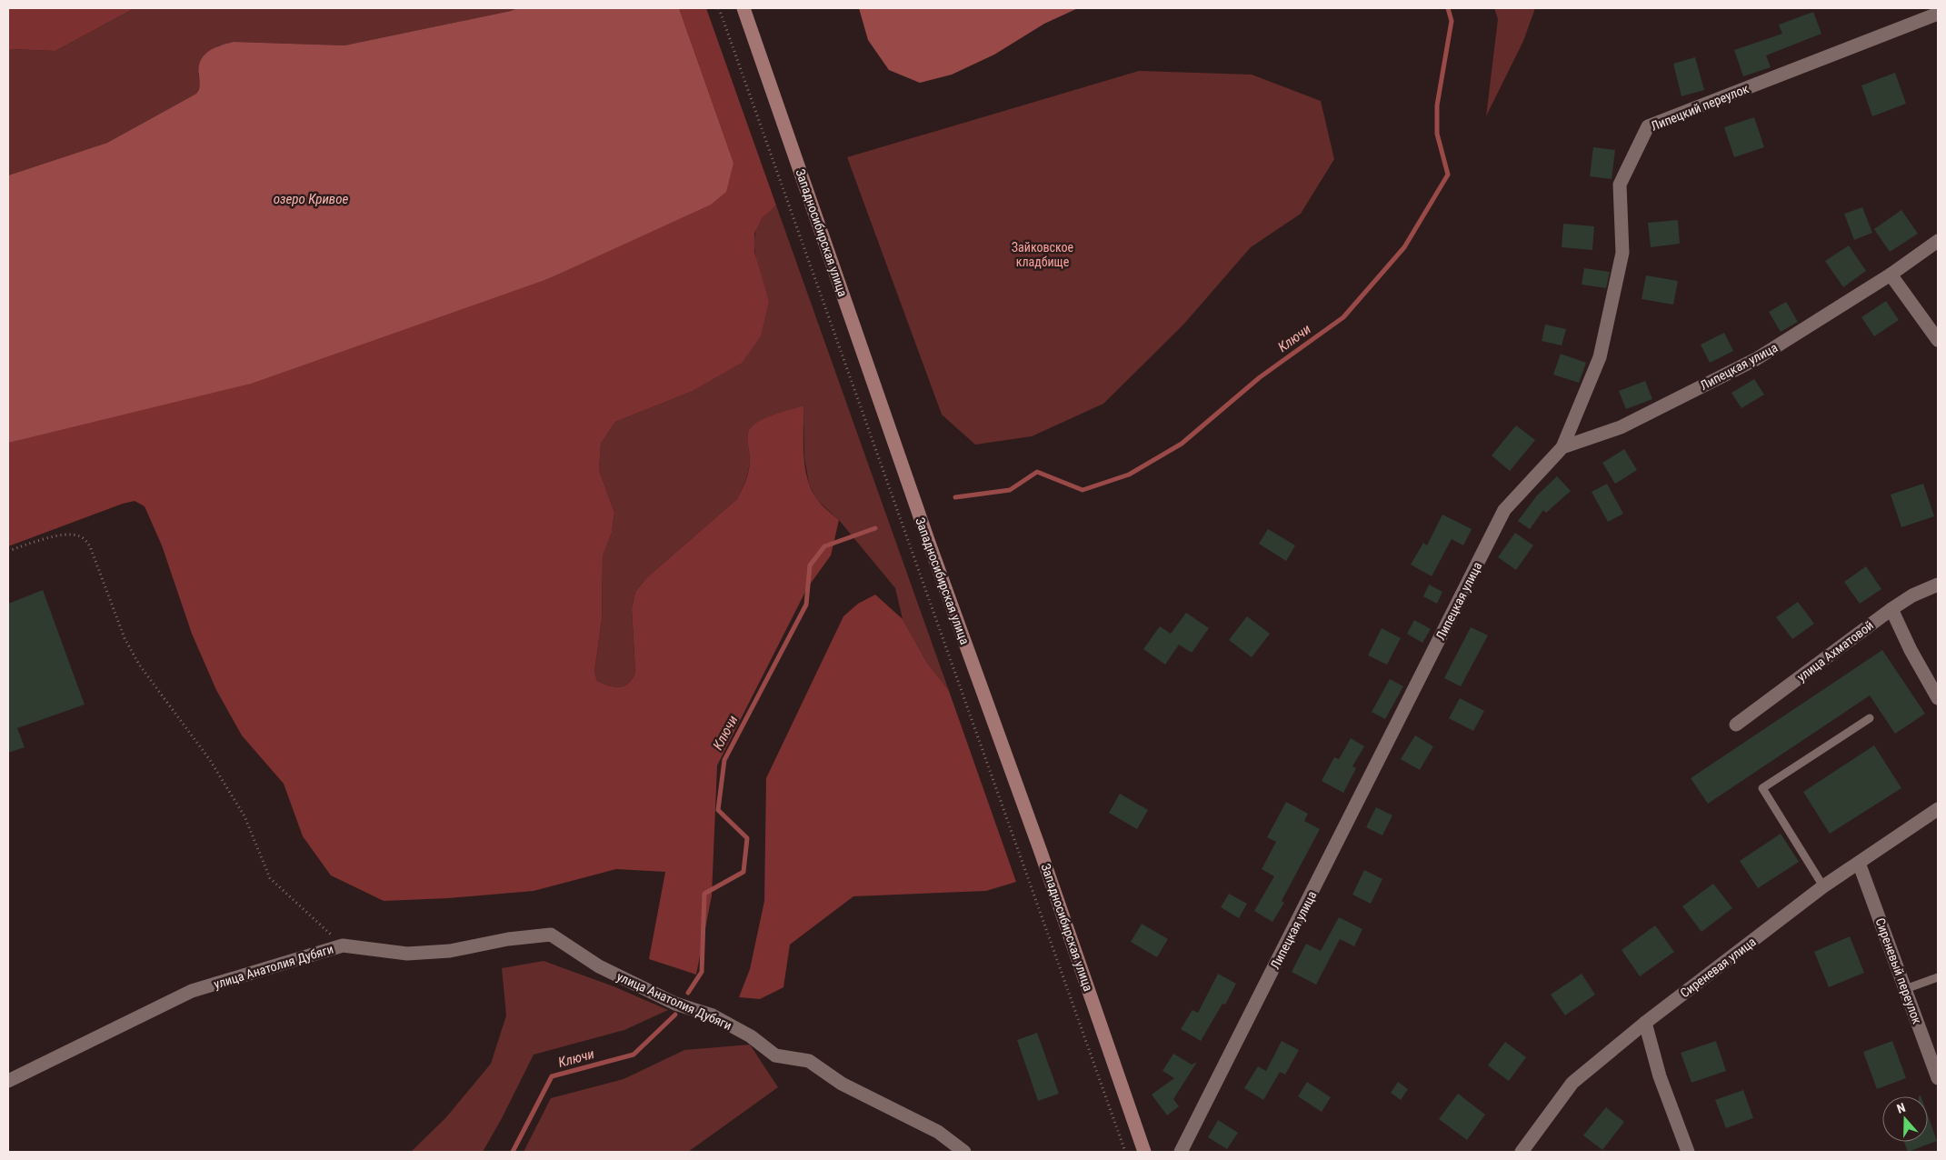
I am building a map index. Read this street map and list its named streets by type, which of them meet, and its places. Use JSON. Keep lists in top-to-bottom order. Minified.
{"streets":{"main road":["Западносибирская улица"],"street":["Липецкий переулок","Липецкая улица","улица Ахматовой","улица Анатолия Дубяги","Сиреневая улица","Сиреневый переулок"]},"crossings":[["Липецкий переулок","Липецкая улица"],["Сиреневая улица","Сиреневый переулок"]],"water":["озеро Кривое","Ключи"],"parks":["Зайковское кладбище"],"north":"top"}
